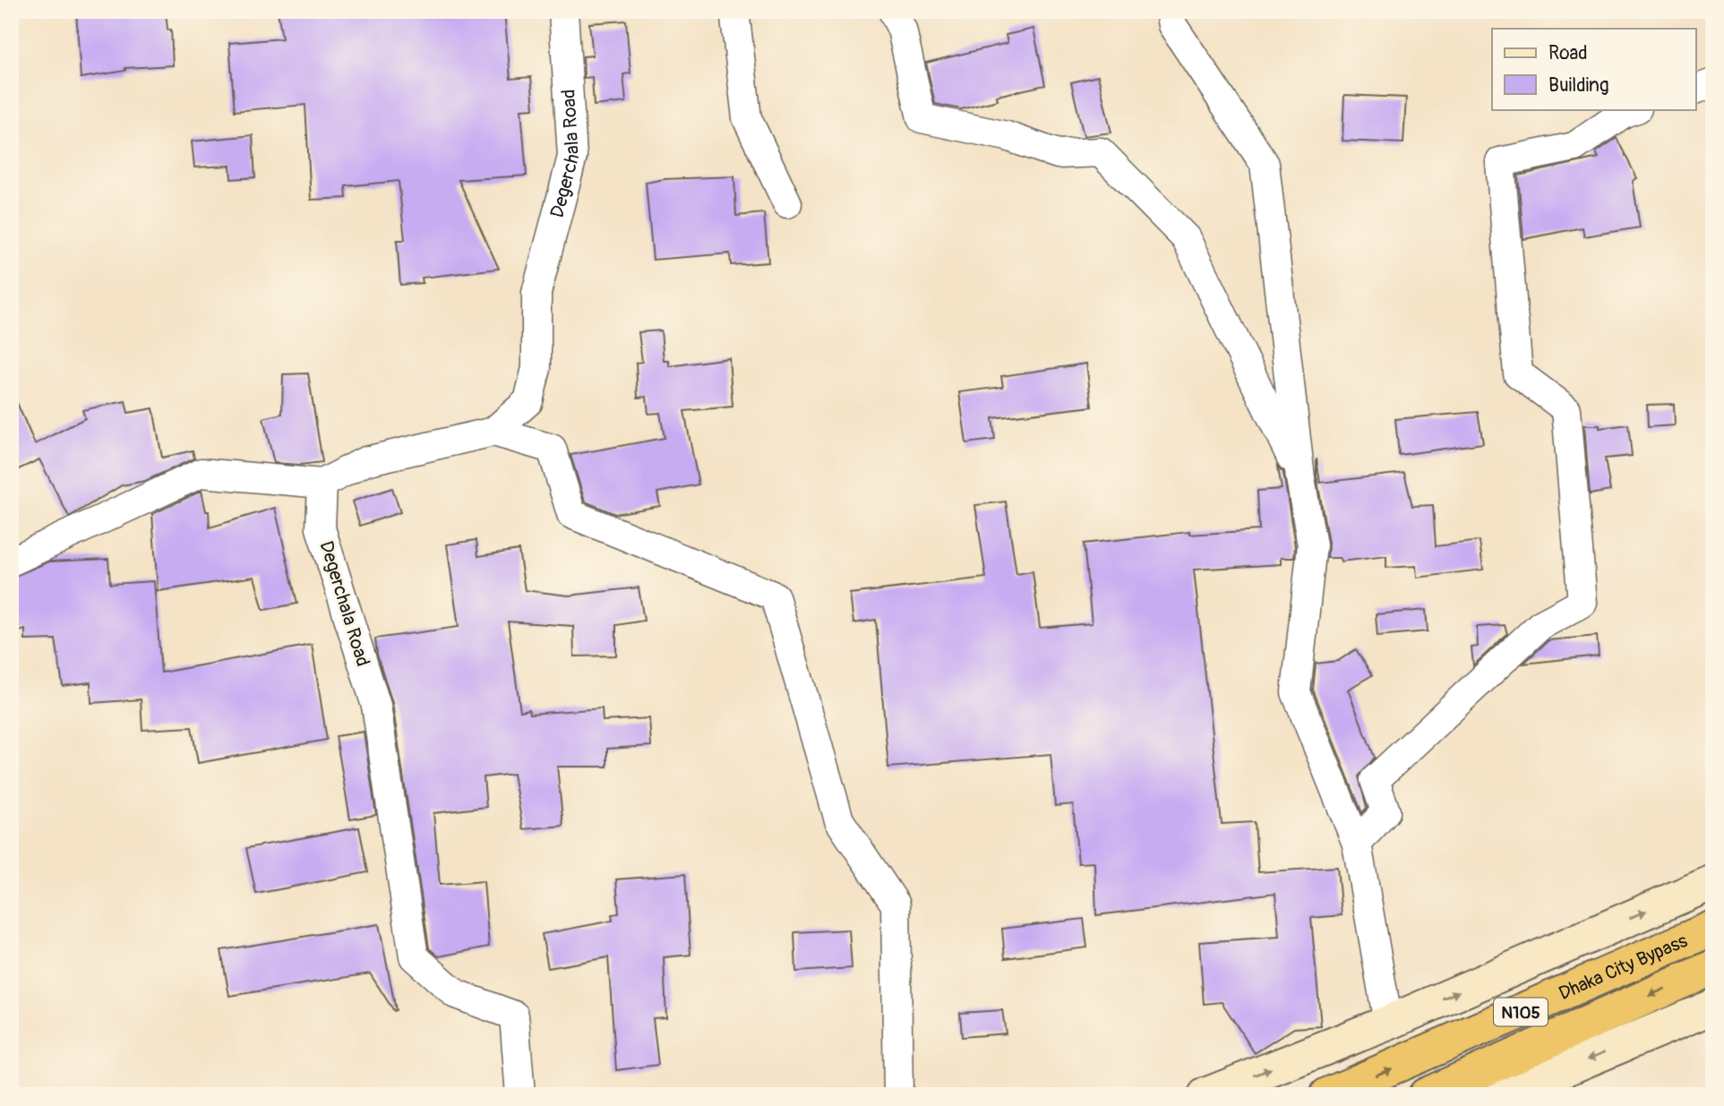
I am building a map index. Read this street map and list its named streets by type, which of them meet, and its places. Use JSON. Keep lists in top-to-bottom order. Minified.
{"streets":{"highway":["Dhaka City Bypass","N105"],"street":["Degerchala Road"]},"legend":["Road","Building"]}
